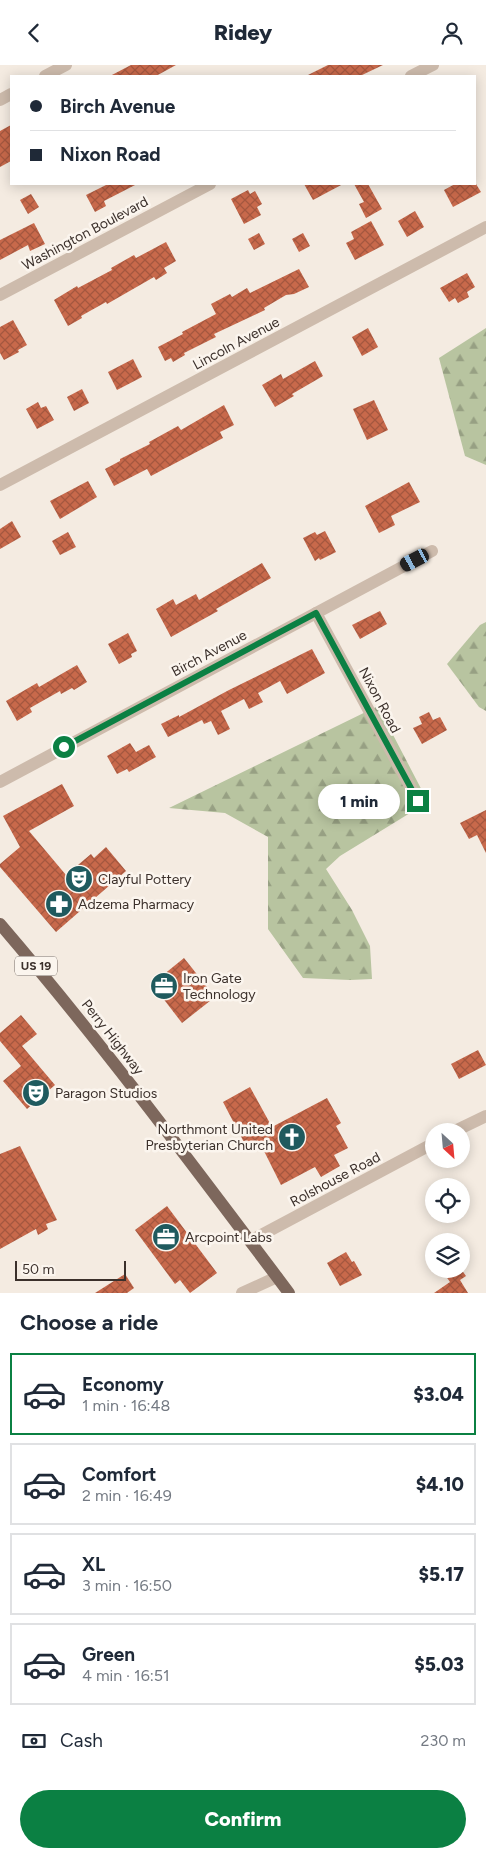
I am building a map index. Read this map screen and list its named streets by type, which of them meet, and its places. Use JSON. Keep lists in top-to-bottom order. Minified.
{"streets":{"main road":["US 19","Perry Highway"],"street":["Washington Boulevard","Lincoln Avenue","Birch Avenue","Nixon Road","Rolshouse Road"]},"crossings":[["Birch Avenue","Nixon Road"],["Perry Highway","Rolshouse Road"]],"places":{"theatre":["Clayful Pottery","Paragon Studios"],"pharmacy":["Adzema Pharmacy"],"office":["Iron Gate Technology","Arcpoint Labs"],"church":["Northmont United Presbyterian Church"]},"scale_bar":"50 m","north":"bottom right","page":{"header":"Ridey","banner":["Birch Avenue","Nixon Road"],"bubble":"1 min","scale":"50 m","heading":"Choose a ride","list":[{"name":"Economy","note":"1 min · 16:48","value":"$3.04"},{"name":"Comfort","note":"2 min · 16:49","value":"$4.10"},{"name":"XL","note":"3 min · 16:50","value":"$5.17"},{"name":"Green","note":"4 min · 16:51","value":"$5.03"}],"pay":["Cash","230 m"],"buttons":"Confirm"}}
